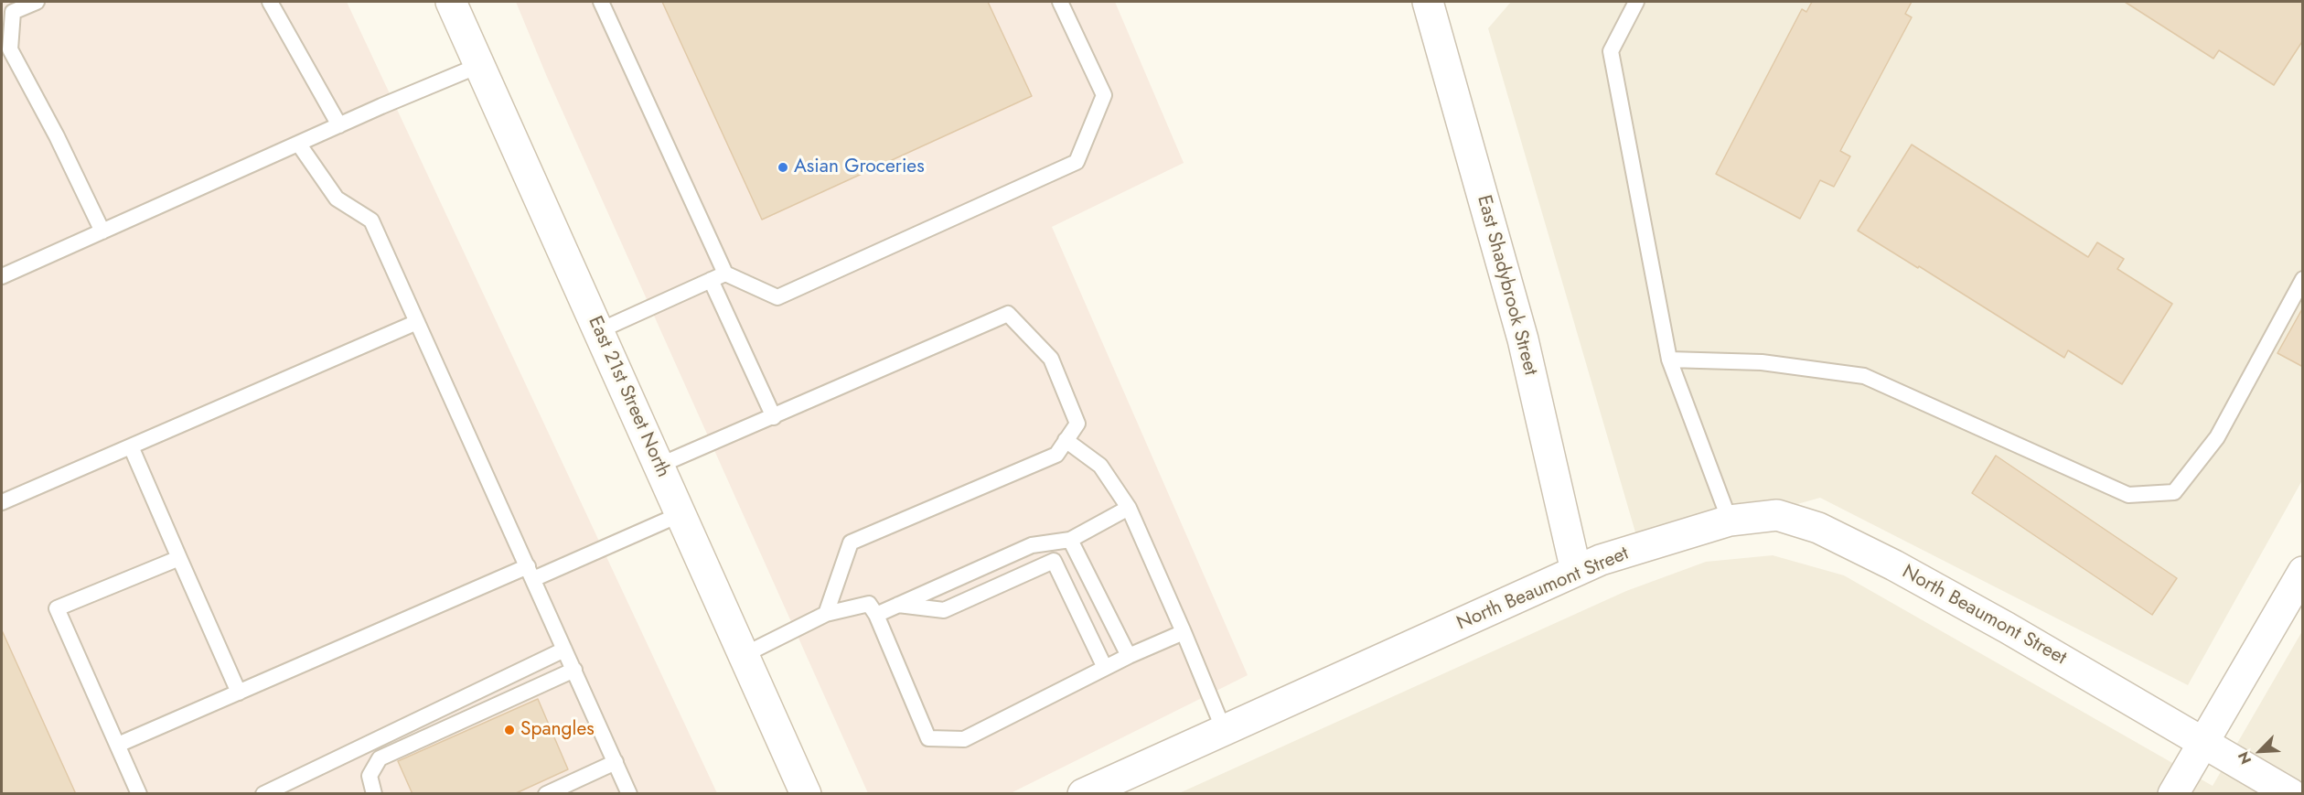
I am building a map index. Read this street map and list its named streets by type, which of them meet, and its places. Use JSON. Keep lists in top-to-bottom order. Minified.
{"streets":{"street":["East Shadybrook Street","East 21st Street North","North Beaumont Street"]},"crossings":[["East Shadybrook Street","North Beaumont Street"]],"places":["Asian Groceries","Spangles"],"north":"bottom left"}
